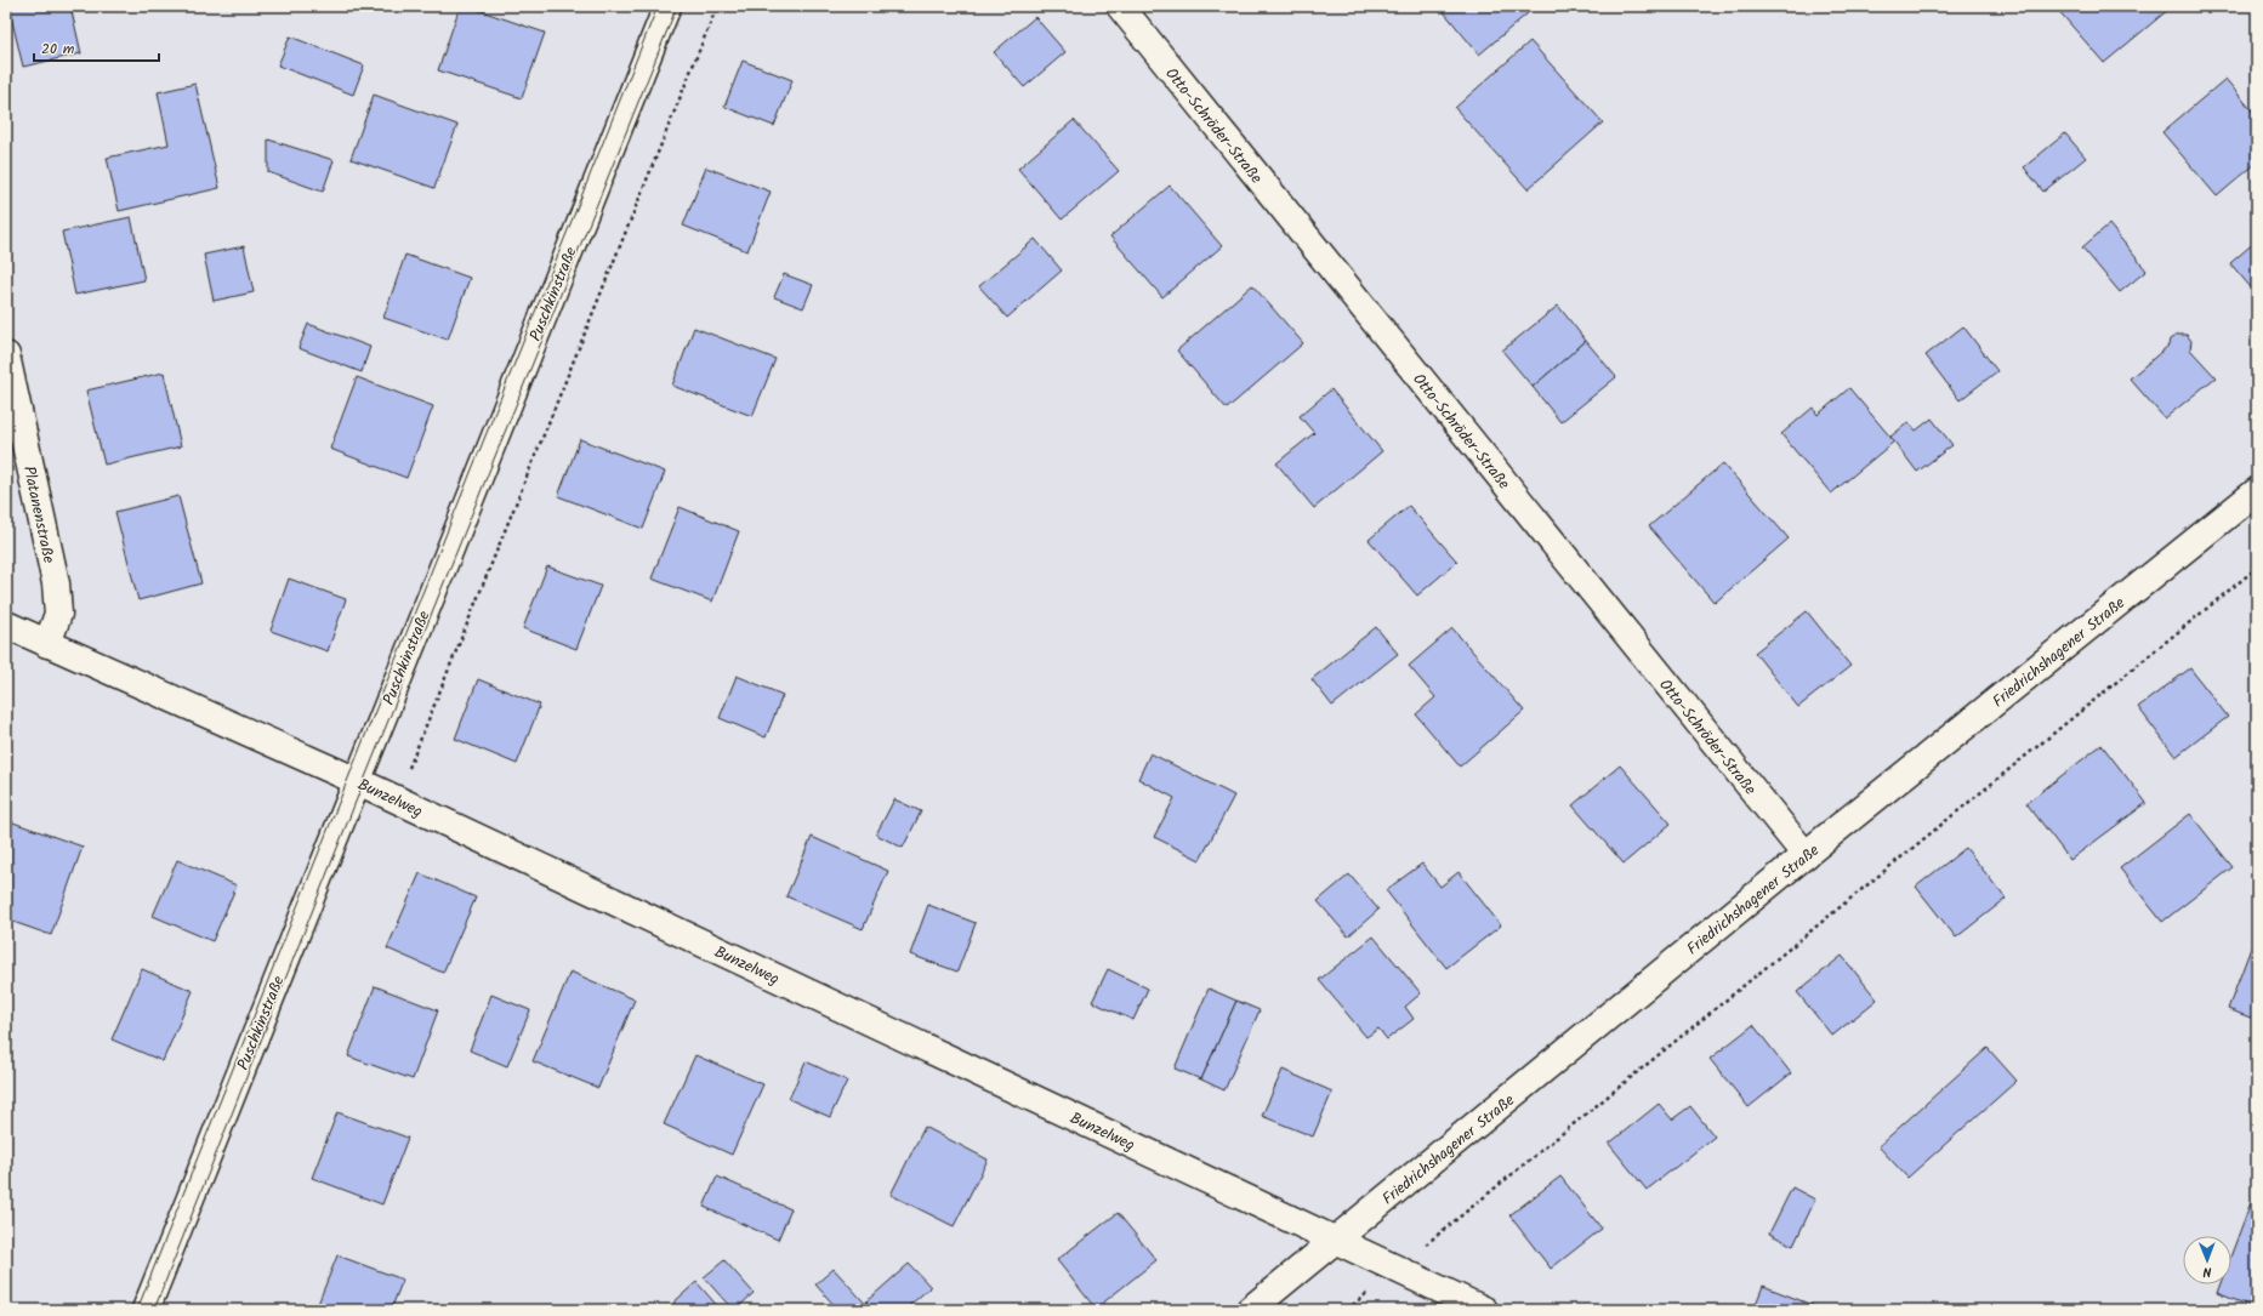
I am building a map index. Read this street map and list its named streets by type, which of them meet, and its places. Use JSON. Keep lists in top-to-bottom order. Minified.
{"streets":{"street":["Otto-Schröder-Straße","Puschkinstraße","Platanenstraße","Friedrichshagener Straße","Bunzelweg"]},"crossings":[["Otto-Schröder-Straße","Friedrichshagener Straße"],["Puschkinstraße","Bunzelweg"],["Platanenstraße","Bunzelweg"],["Friedrichshagener Straße","Bunzelweg"]],"scale_bar":"20 m","north":"bottom"}
